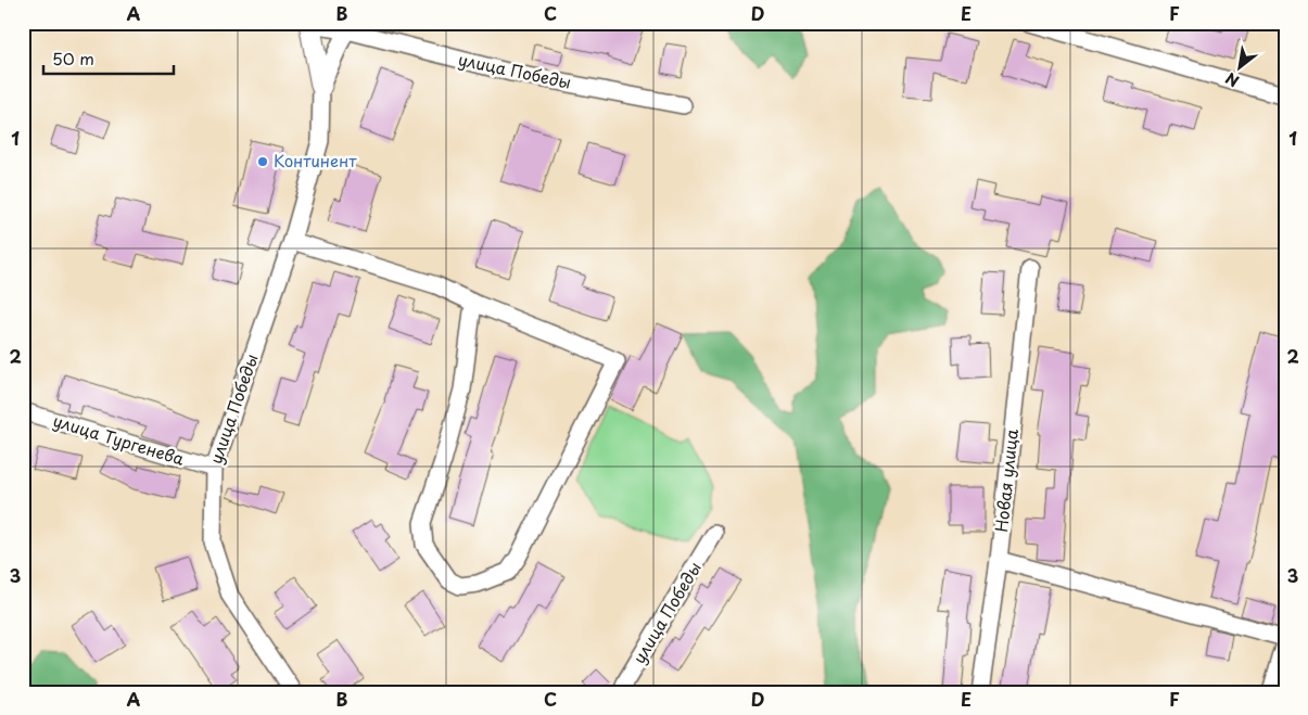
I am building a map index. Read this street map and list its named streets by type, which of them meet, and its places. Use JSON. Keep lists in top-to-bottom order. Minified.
{"streets":{"street":["улица Победы","улица Тургенева","Новая улица"]},"crossings":[["улица Победы","улица Тургенева"]],"places":["Континент"],"scale_bar":"50 m","north":"bottom left","grid":{"columns":["A","B","C","D","E","F"],"rows":["1","2","3"]}}
